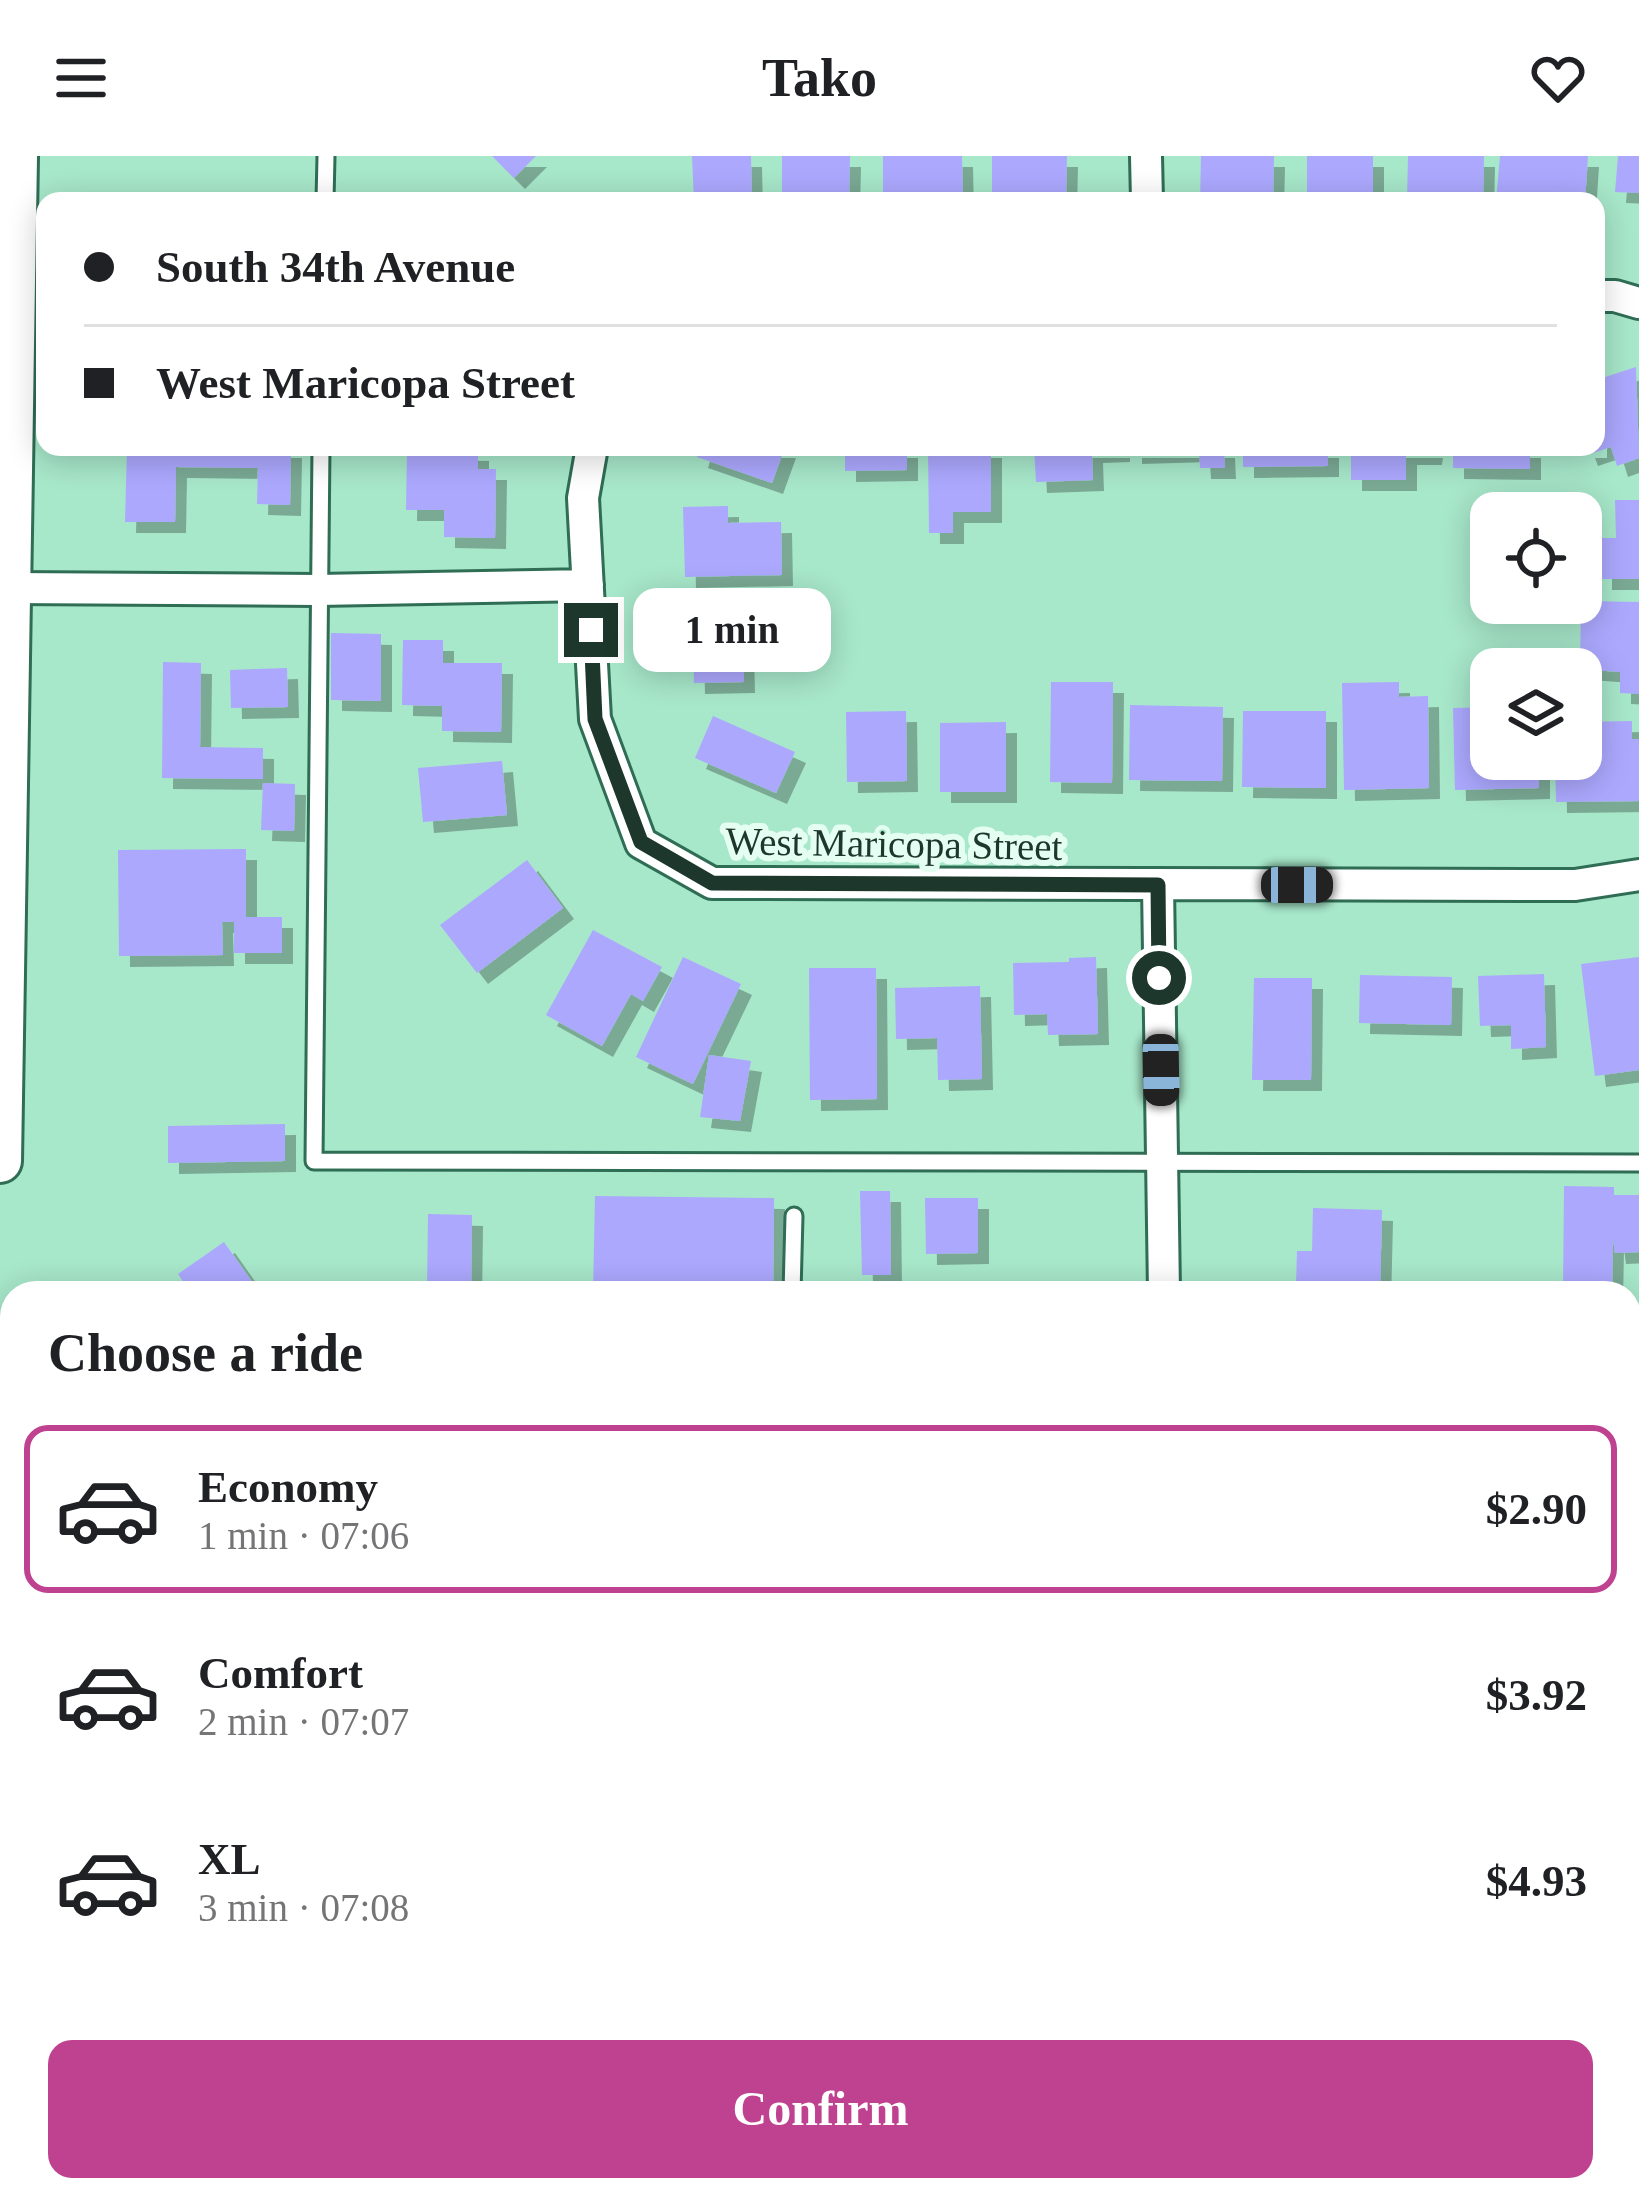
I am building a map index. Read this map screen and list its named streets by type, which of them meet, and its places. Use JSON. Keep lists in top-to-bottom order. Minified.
{"streets":{"street":["West Maricopa Street"]},"page":{"header":"Tako","banner":["South 34th Avenue","West Maricopa Street"],"bubble":"1 min","heading":"Choose a ride","list":[{"name":"Economy","note":"1 min · 07:06","value":"$2.90"},{"name":"Comfort","note":"2 min · 07:07","value":"$3.92"},{"name":"XL","note":"3 min · 07:08","value":"$4.93"}],"buttons":"Confirm"}}
